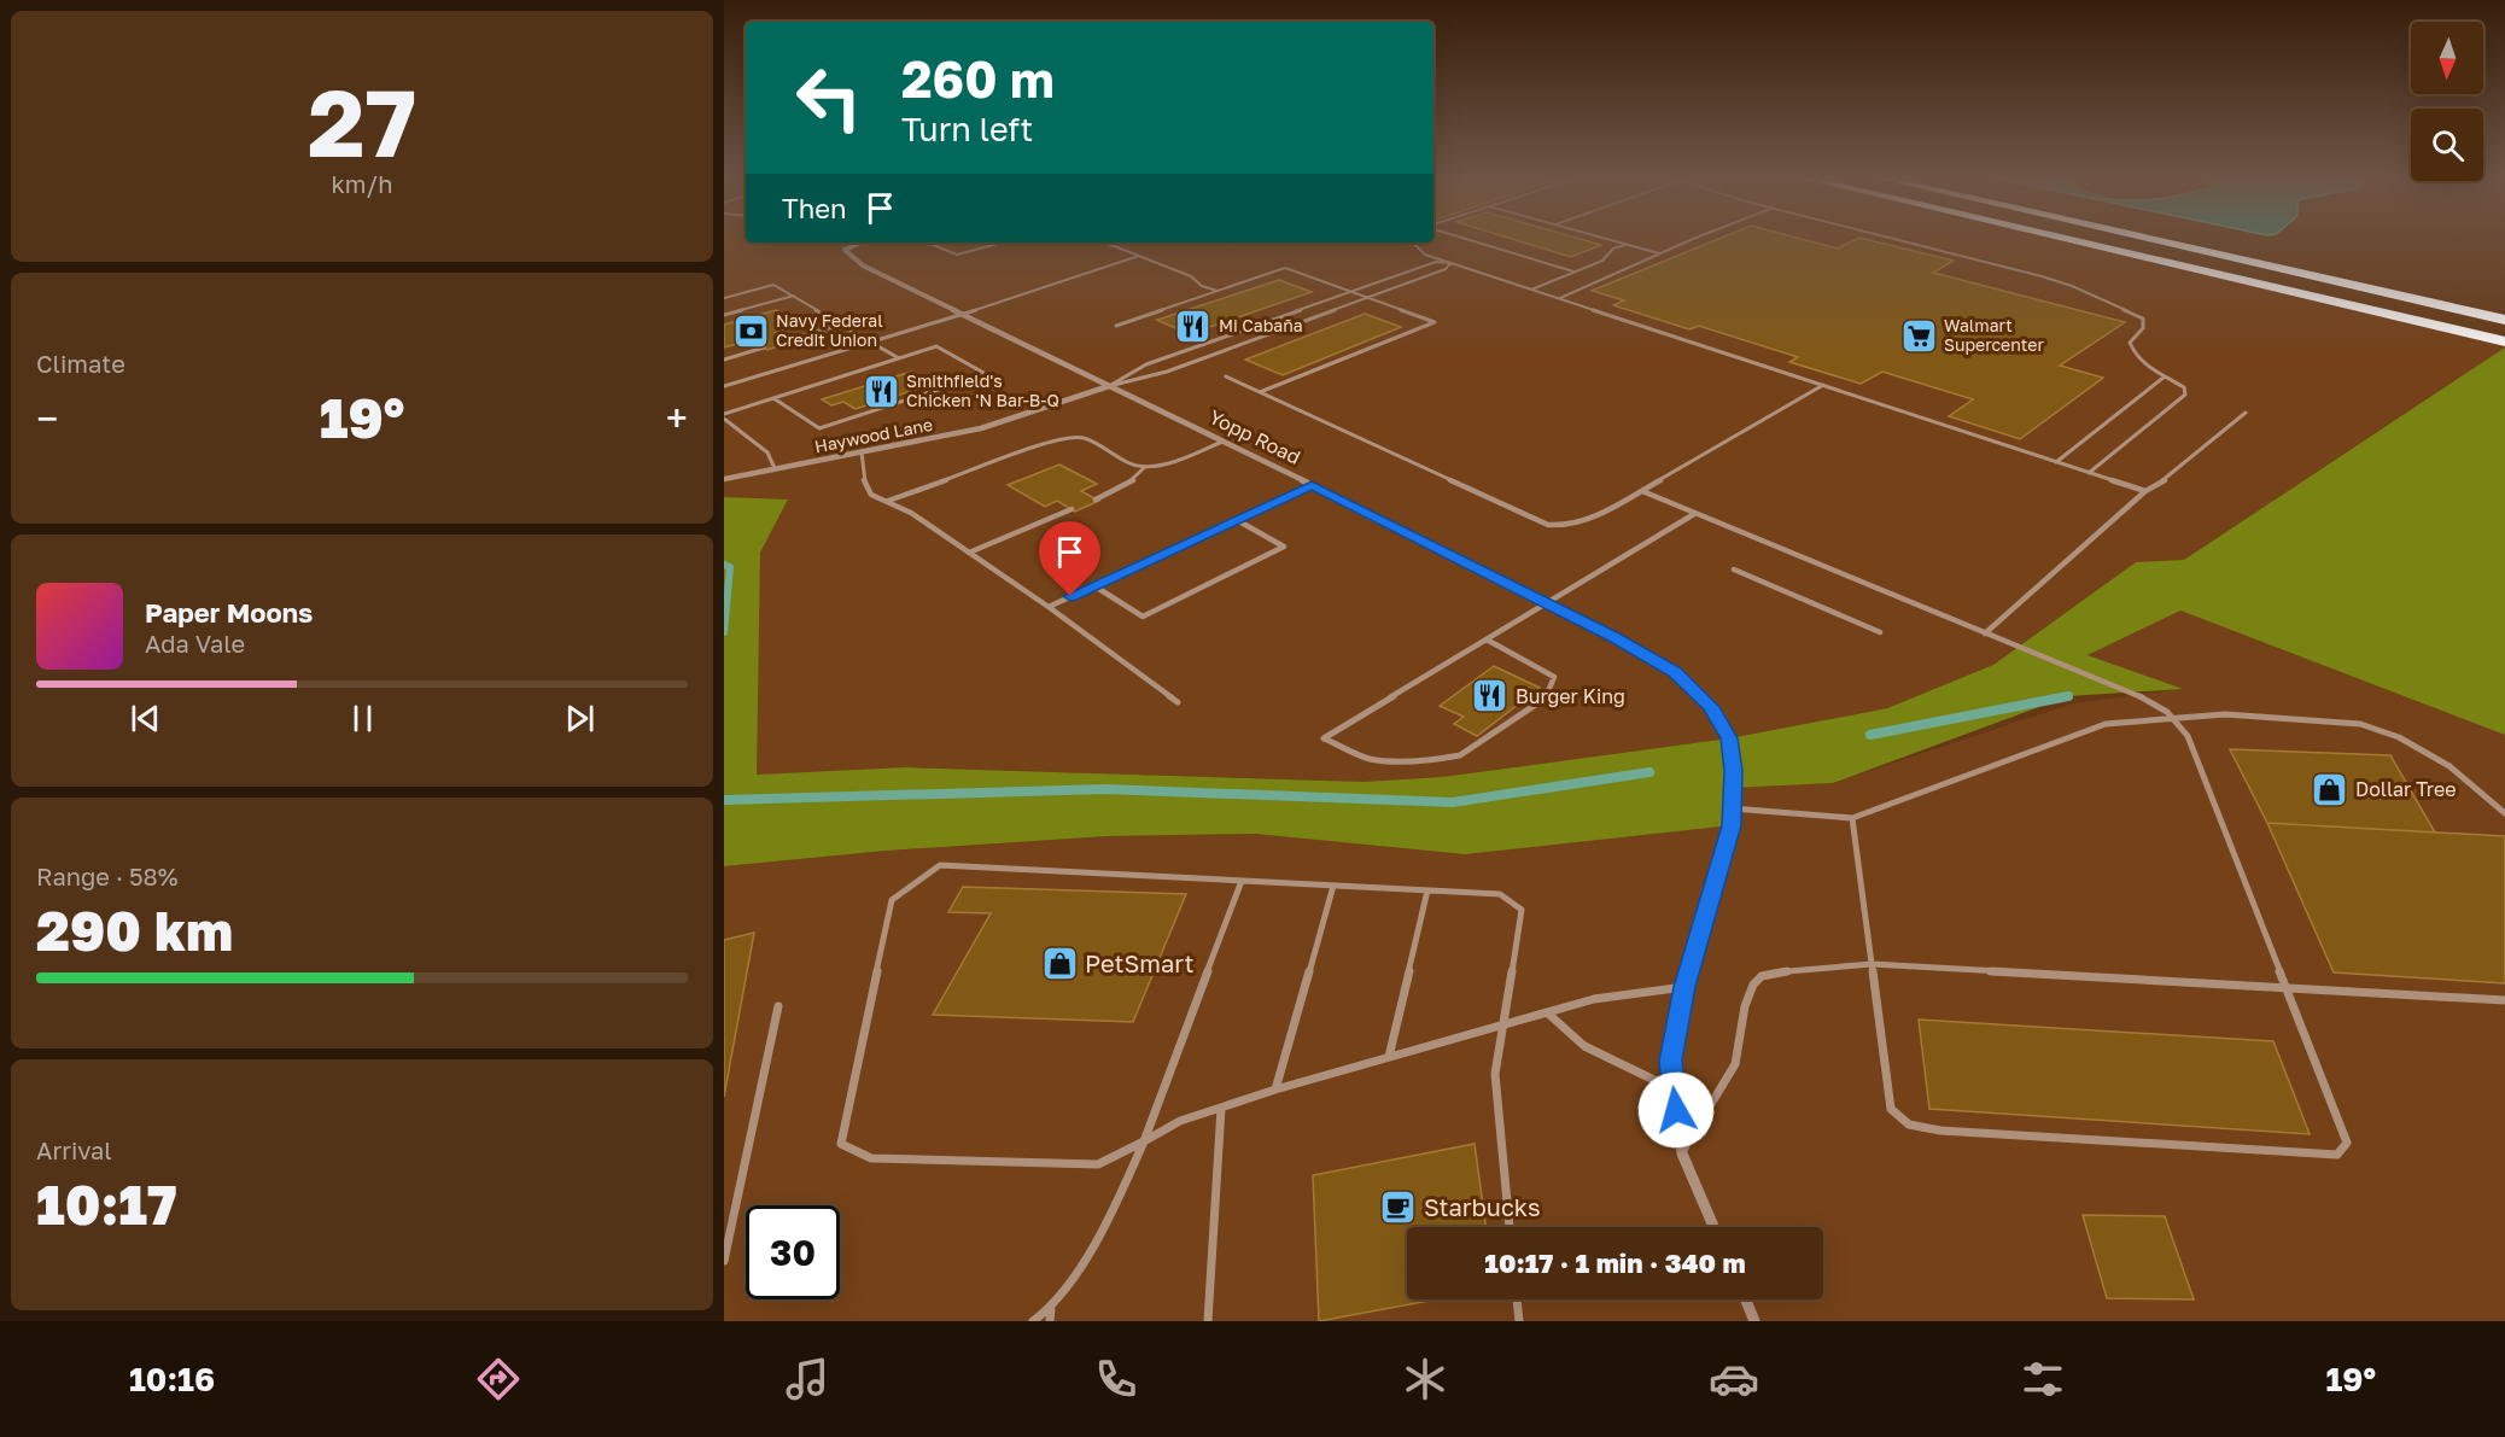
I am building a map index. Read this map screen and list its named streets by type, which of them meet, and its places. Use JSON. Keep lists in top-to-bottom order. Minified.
{"streets":{"street":["Haywood Lane","Yopp Road"]},"crossings":[["Haywood Lane","Yopp Road"]],"places":{"restaurant":["Mi Cabaña","Smithfield's Chicken 'N Bar-B-Q","Burger King"],"bank":["Navy Federal Credit Union"],"supermarket":["Walmart Supercenter"],"shop":["Dollar Tree","PetSmart"],"cafe":["Starbucks"]},"north":"bottom","page":{"tile":[["27","km/h"],"Climate",["Range · 58%","290 km"],["Arrival","10:17"]],"turn":["260 m","Turn left"],"then":"Then","heat":["−","19°","+"],"song":["Paper Moons","Ada Vale"],"limit":"30","trip":"10:17 · 1 min · 340 m","tabs":["10:16","19°"]}}
